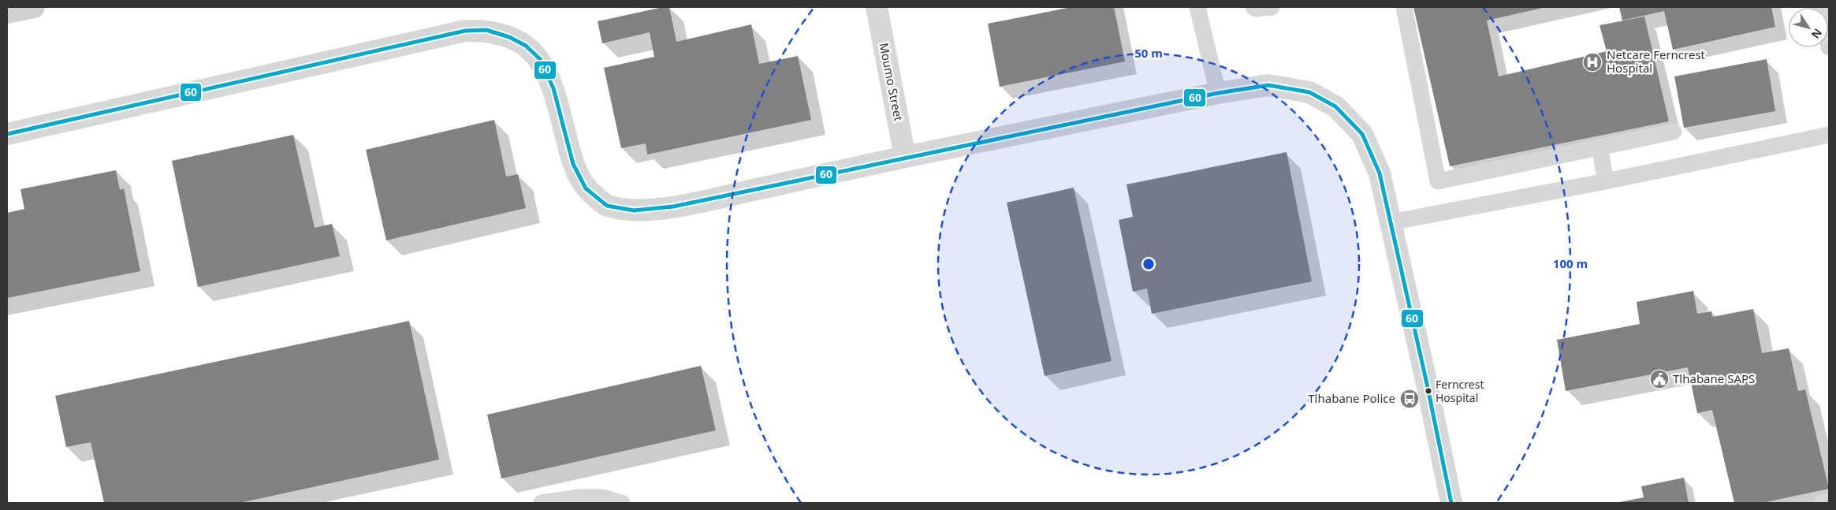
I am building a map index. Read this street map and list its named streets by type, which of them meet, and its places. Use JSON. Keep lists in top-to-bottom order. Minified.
{"streets":{"street":["Moumo Street"]},"places":{"hospital":["Netcare Ferncrest Hospital"],"public building":["Tlhabane SAPS"],"other":["Ferncrest Hospital"],"bus stop":["Tlhabane Police"]},"lines":["transit line 60"],"north":"bottom right","rings":["50 m","100 m"]}
